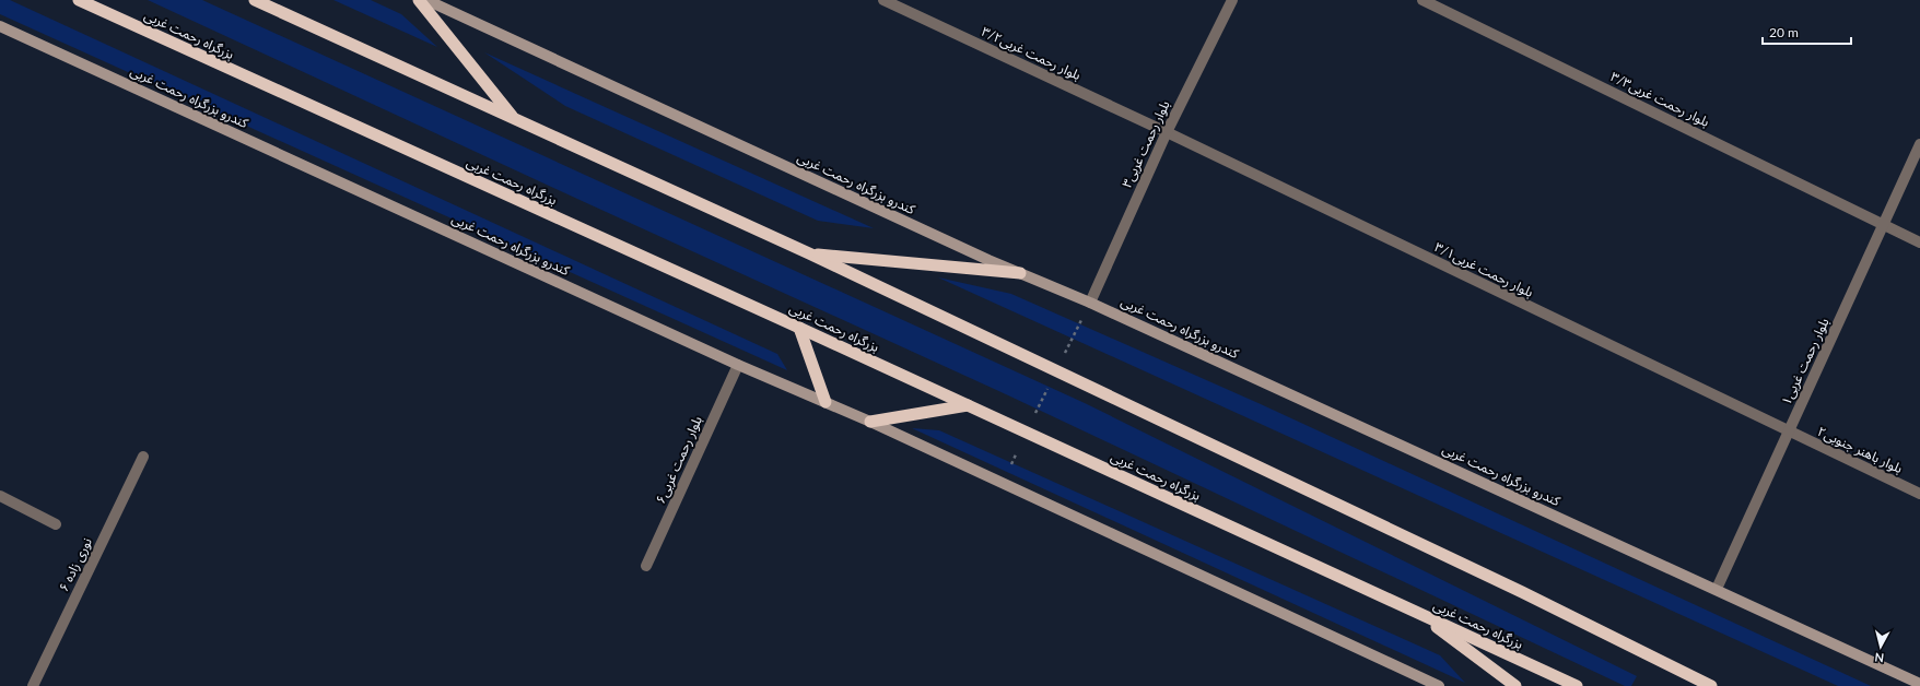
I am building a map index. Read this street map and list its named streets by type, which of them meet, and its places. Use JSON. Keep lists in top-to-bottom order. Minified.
{"streets":{"highway":["بزرگراه رحمت غربی"],"main road":["کندرو بزرگراه رحمت غربی"],"street":["بلوار رحمت غربی۳/۲","بلوار رحمت غربی۳/۳","بلوار رحمت غربی۳","بلوار رحمت غربی۳/۱","بلوار رحمت غربی۱","بلوار باهنر جنوبی۲","بلوار رحمت غربی۶","نوری زاده ۶"]},"crossings":[["بلوار رحمت غربی۳/۲","بلوار رحمت غربی۳"],["بلوار رحمت غربی۳/۲","بلوار رحمت غربی۳/۱"],["کندرو بزرگراه رحمت غربی","بلوار رحمت غربی۳"],["کندرو بزرگراه رحمت غربی","بلوار رحمت غربی۱"],["کندرو بزرگراه رحمت غربی","بلوار رحمت غربی۶"],["بلوار رحمت غربی۳/۳","بلوار رحمت غربی۱"],["بلوار رحمت غربی۳","بلوار رحمت غربی۳/۱"],["بلوار رحمت غربی۳/۱","بلوار رحمت غربی۱"],["بلوار رحمت غربی۳/۱","بلوار باهنر جنوبی۲"],["بلوار رحمت غربی۱","بلوار باهنر جنوبی۲"]],"scale_bar":"20 m","north":"bottom"}
